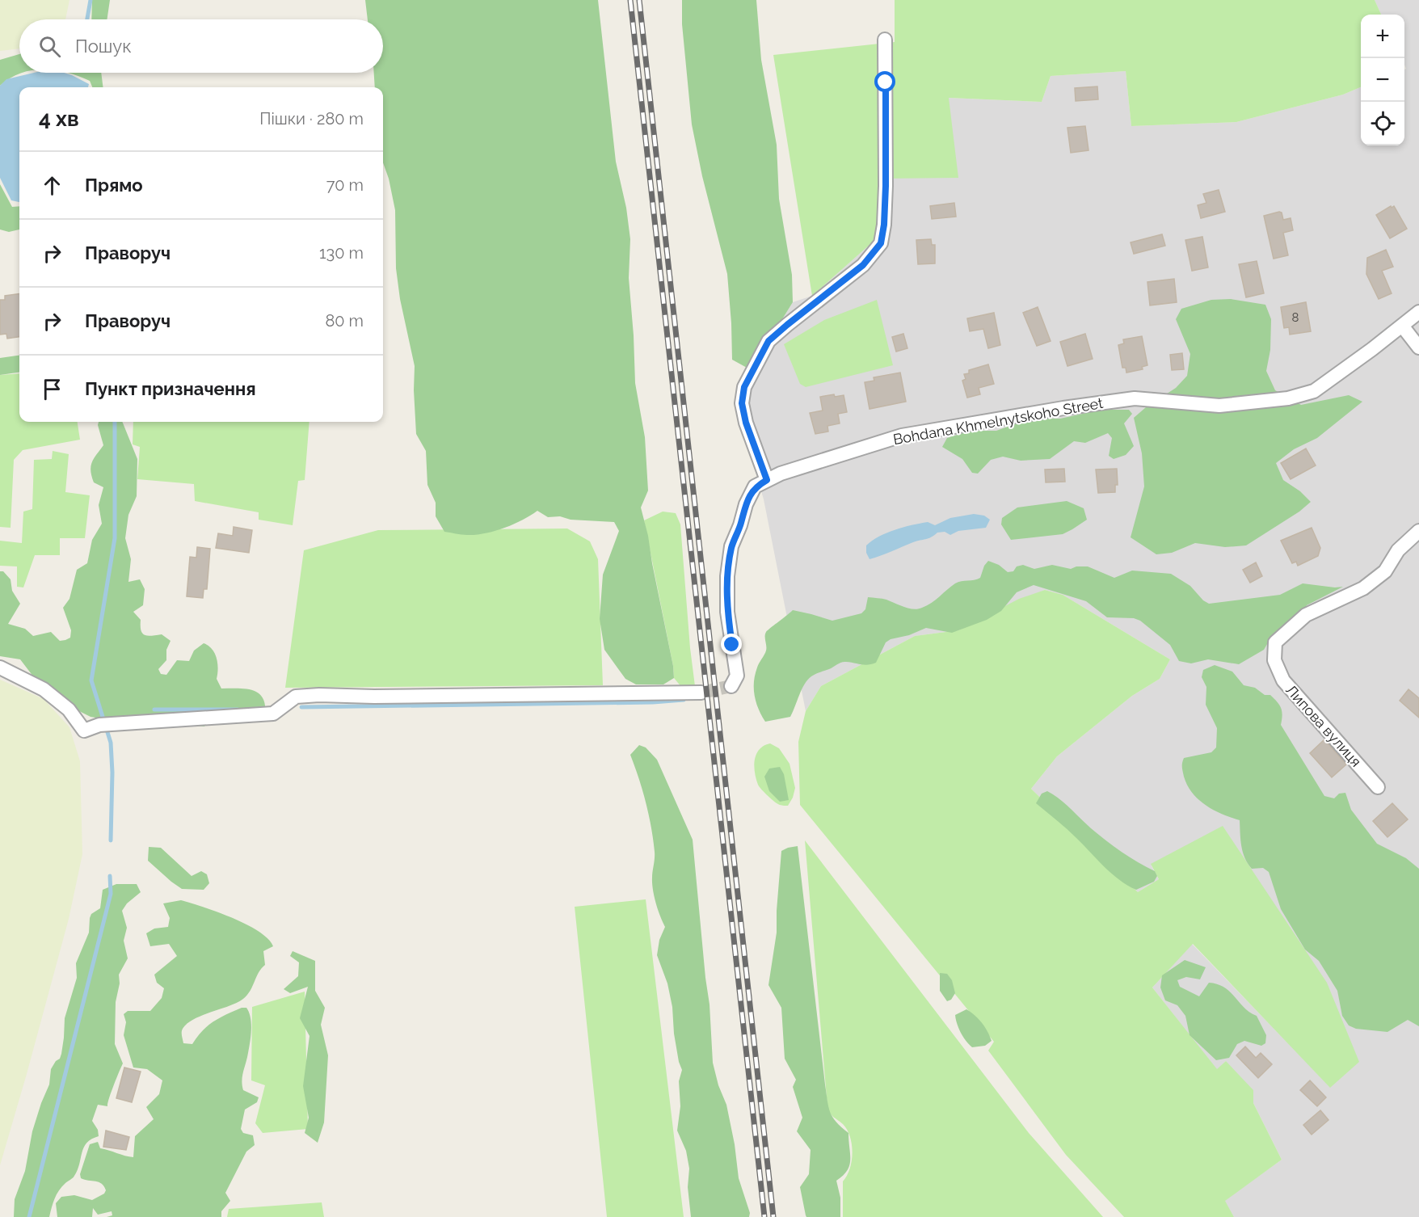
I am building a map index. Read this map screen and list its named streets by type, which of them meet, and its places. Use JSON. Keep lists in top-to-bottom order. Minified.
{"streets":{"street":["Bohdana Khmelnytskoho Street","Липова вулиця"]},"house_numbers":["8"],"page":{"map_buttons":["+","−"],"search":"Пошук","heading":["4 хв","Пішки · 280 m"],"list":[["Прямо","70 m"],["Праворуч","130 m"],["Праворуч","80 m"],"Пункт призначення"]}}
